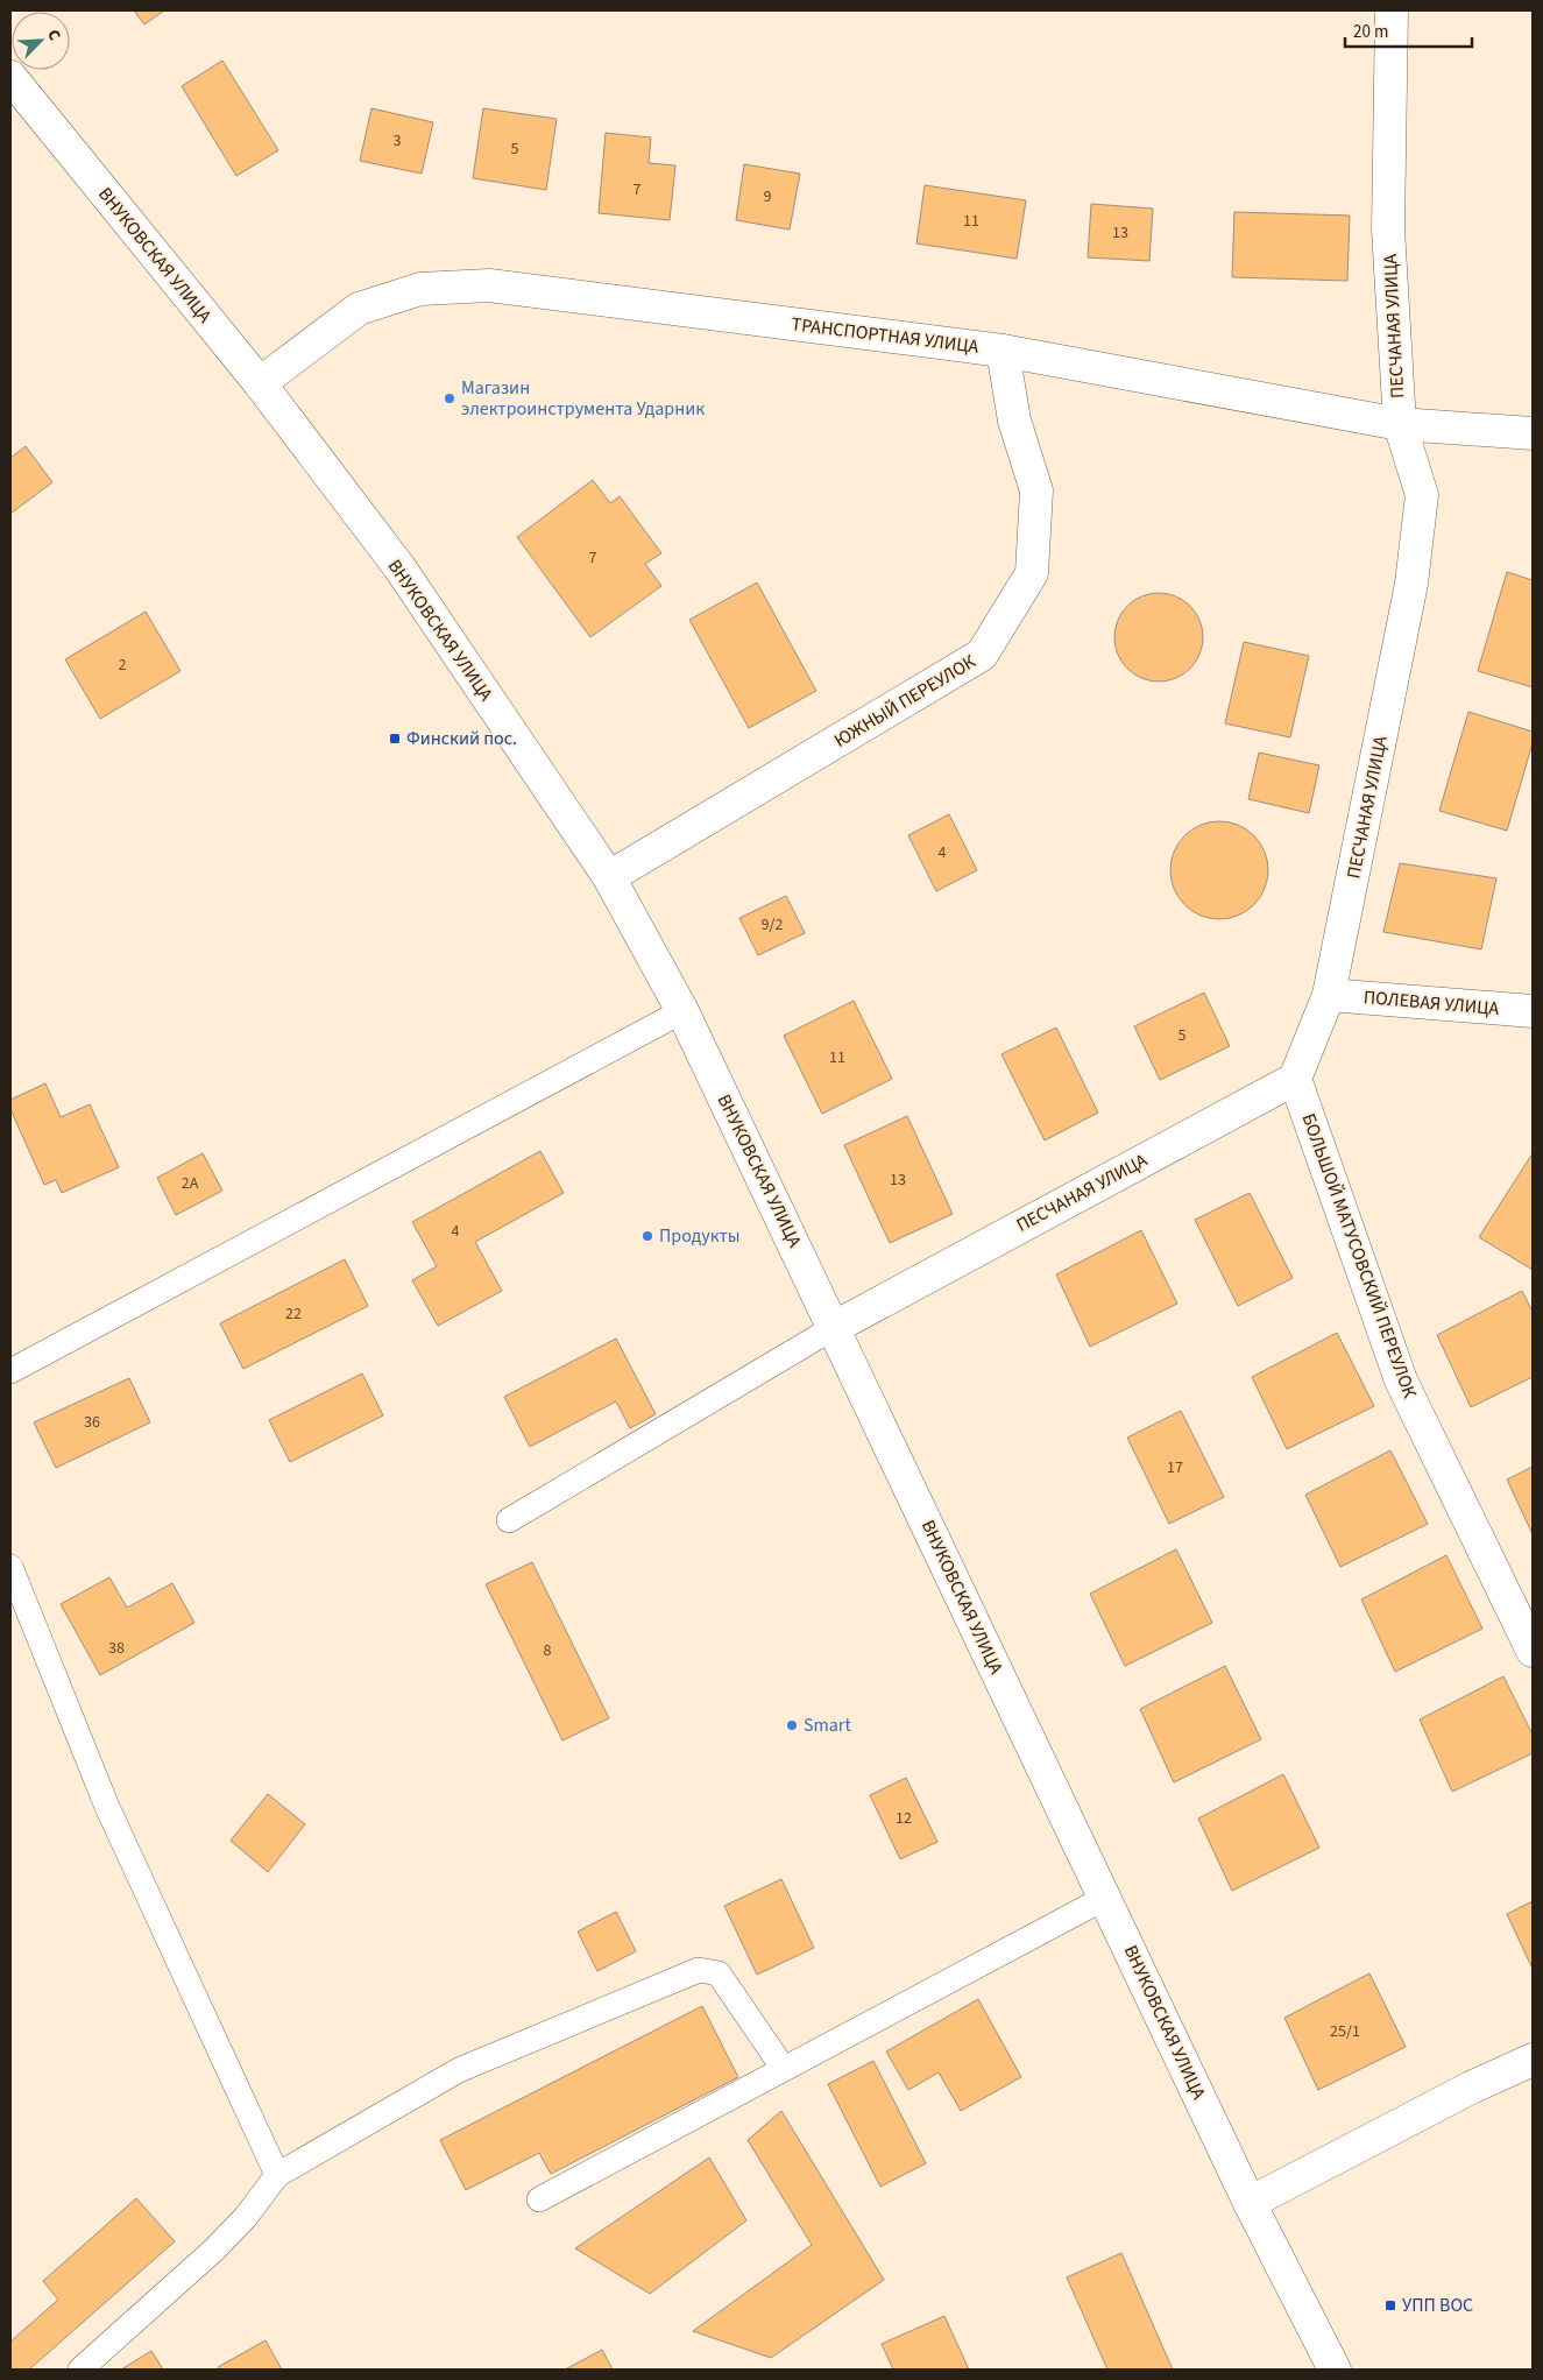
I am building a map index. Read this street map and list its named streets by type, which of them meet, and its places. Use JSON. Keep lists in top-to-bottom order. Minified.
{"streets":{"street":["ВНУКОВСКАЯ УЛИЦА","ПЕСЧАНАЯ УЛИЦА","ТРАНСПОРТНАЯ УЛИЦА","ЮЖНЫЙ ПЕРЕУЛОК","ПОЛЕВАЯ УЛИЦА","БОЛЬШОЙ МАТУСОВСКИЙ ПЕРЕУЛОК"]},"crossings":[["ВНУКОВСКАЯ УЛИЦА","ПЕСЧАНАЯ УЛИЦА"],["ВНУКОВСКАЯ УЛИЦА","ТРАНСПОРТНАЯ УЛИЦА"],["ВНУКОВСКАЯ УЛИЦА","ЮЖНЫЙ ПЕРЕУЛОК"],["ПЕСЧАНАЯ УЛИЦА","ТРАНСПОРТНАЯ УЛИЦА"],["ПЕСЧАНАЯ УЛИЦА","ПОЛЕВАЯ УЛИЦА"],["ПЕСЧАНАЯ УЛИЦА","БОЛЬШОЙ МАТУСОВСКИЙ ПЕРЕУЛОК"],["ТРАНСПОРТНАЯ УЛИЦА","ЮЖНЫЙ ПЕРЕУЛОК"]],"places":{"other":["Магазин электроинструмента Ударник","Продукты","Smart"],"transit":["Финский пос.","УПП ВОС"]},"house_numbers":["3","5","7","9","11","13","7","2","4","9/2","5","11","13","2А","4","22","36","17","38","8","12","25/1"],"scale_bar":"20 m","north":"top right"}
